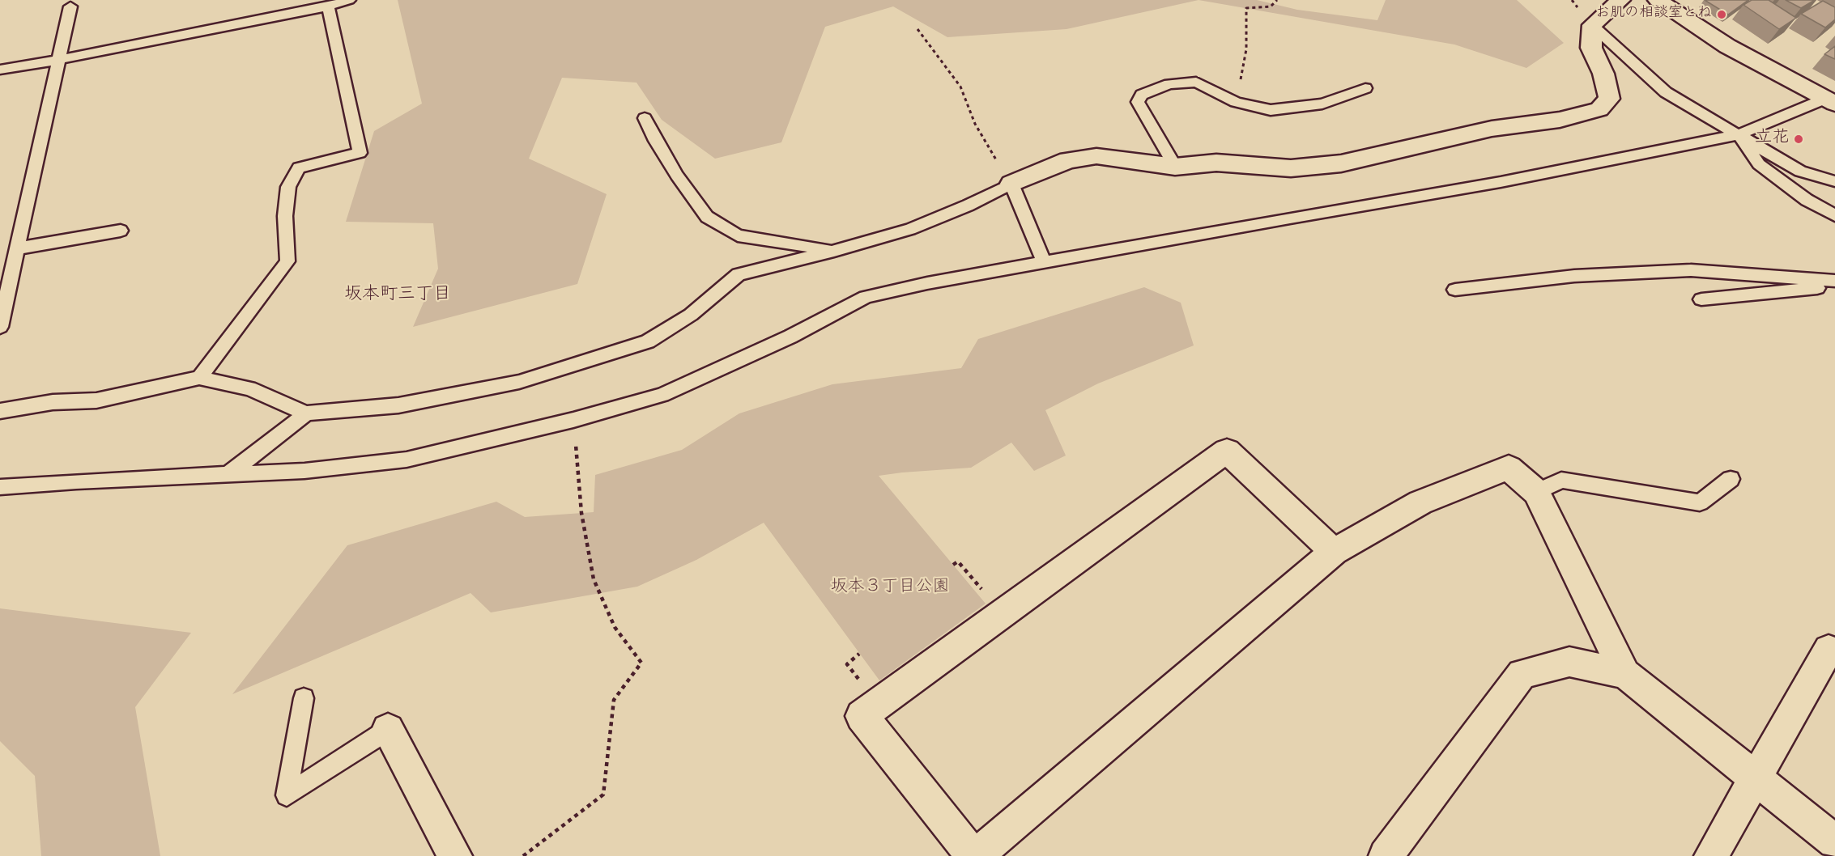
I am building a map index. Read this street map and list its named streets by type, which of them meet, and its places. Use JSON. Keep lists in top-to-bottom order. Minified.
{"districts":["坂本町三丁目"],"parks":["坂本３丁目公園"],"places":["お肌の相談室とね","立花"]}
